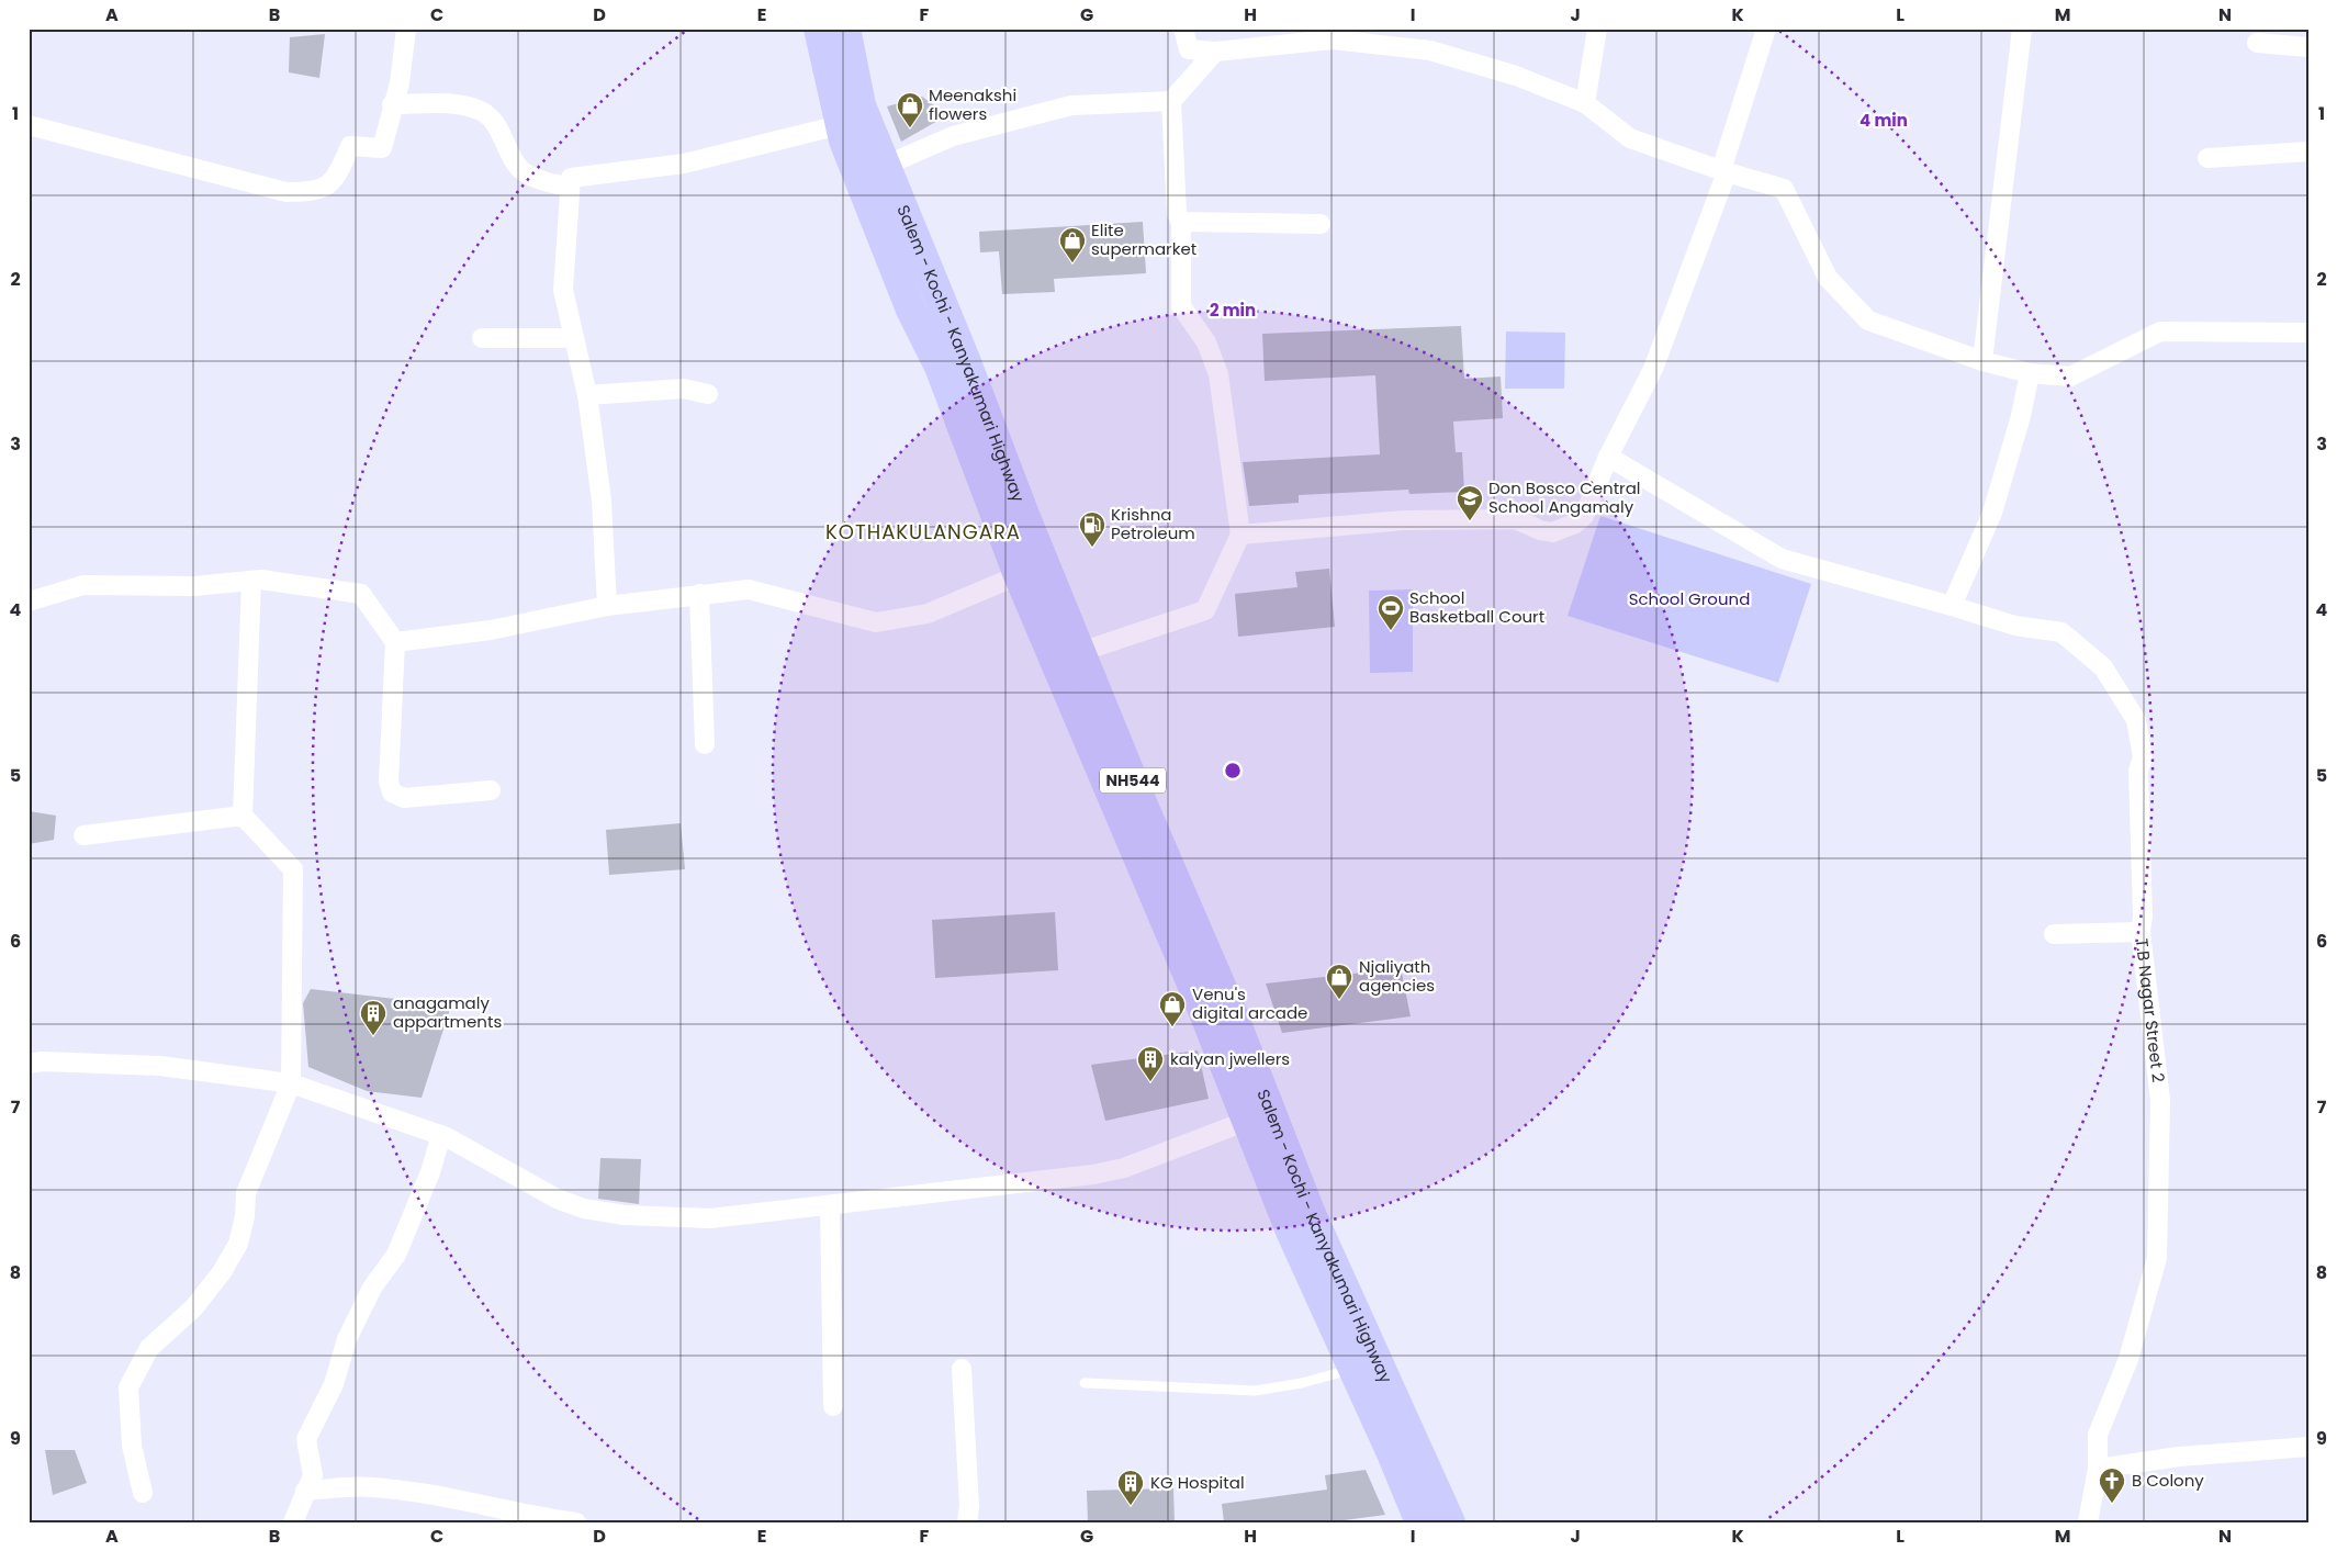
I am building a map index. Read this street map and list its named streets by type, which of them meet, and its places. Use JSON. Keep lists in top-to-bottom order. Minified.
{"streets":{"highway":["Salem - Kochi - Kanyakumari Highway","NH544"],"street":["T.B Nagar Street 2"]},"districts":["KOTHAKULANGARA"],"parks":["School Ground"],"places":{"shop":["Meenakshi flowers","Elite supermarket","Njaliyath agencies","Venu's digital arcade"],"school or university":["Don Bosco Central School Angamaly"],"fuel station":["Krishna Petroleum"],"sports":["School Basketball Court"],"building":["anagamaly appartments","kalyan jwellers","KG Hospital"],"church":["B Colony"]},"grid":{"columns":["A","B","C","D","E","F","G","H","I","J","K","L","M","N"],"rows":["1","2","3","4","5","6","7","8","9"]},"rings":["4 min","2 min"]}
